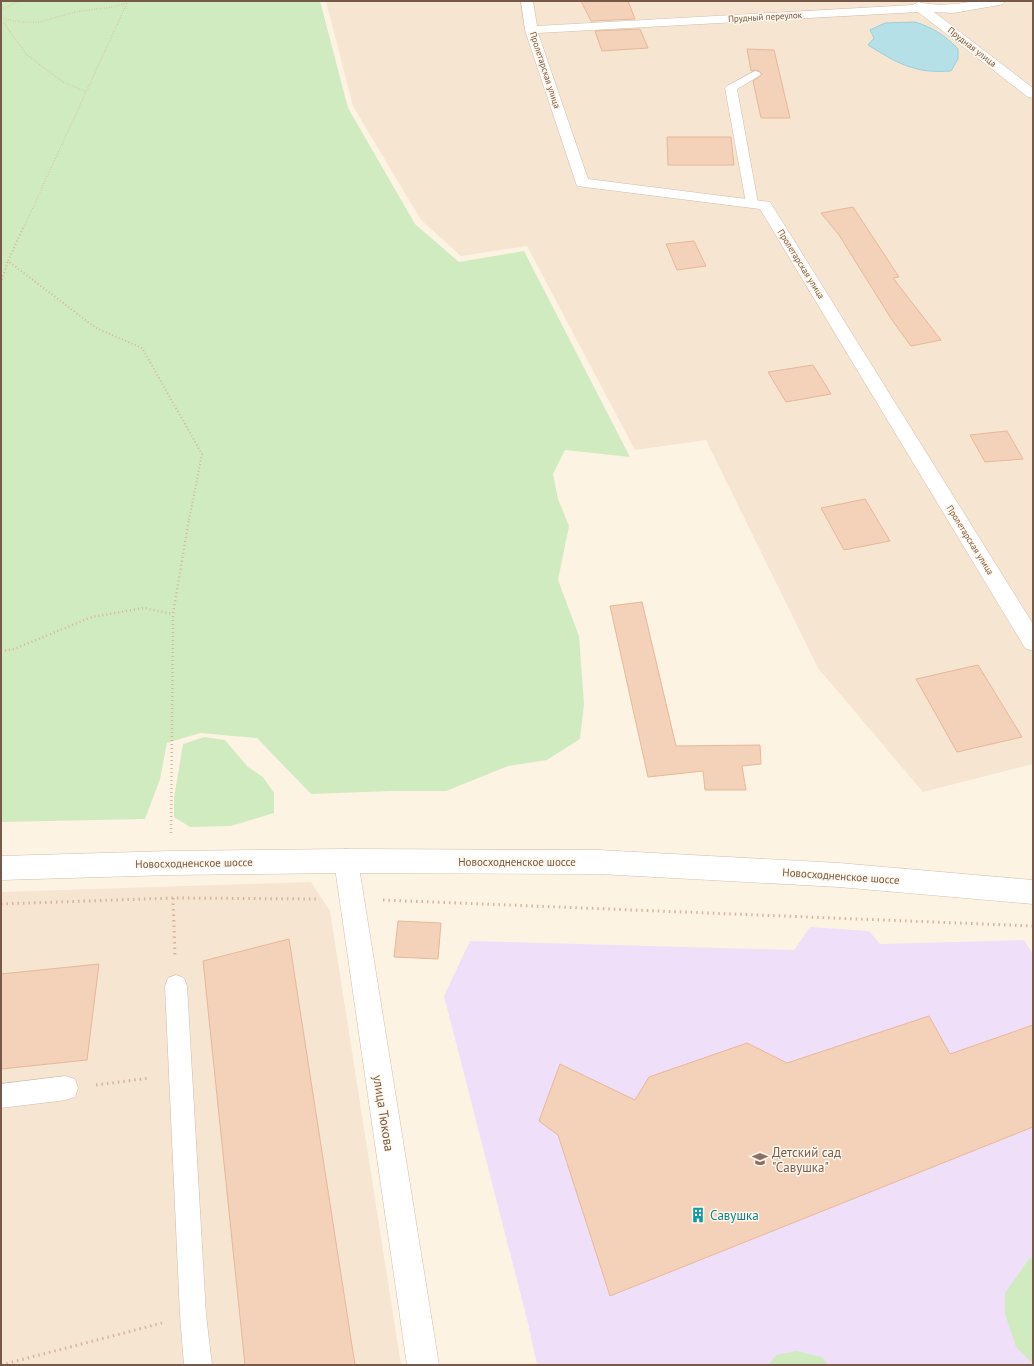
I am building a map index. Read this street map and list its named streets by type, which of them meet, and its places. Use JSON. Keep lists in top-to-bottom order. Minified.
{"streets":{"street":["Прудный переулок","Прудная улица","Пролетарская улица","Новосходненское шоссе","улица Тюкова"]},"crossings":[["Прудный переулок","Прудная улица"],["Прудный переулок","Пролетарская улица"],["Новосходненское шоссе","улица Тюкова"]],"places":{"school or university":["Детский сад \"Савушка\""],"building":["Савушка"]}}
